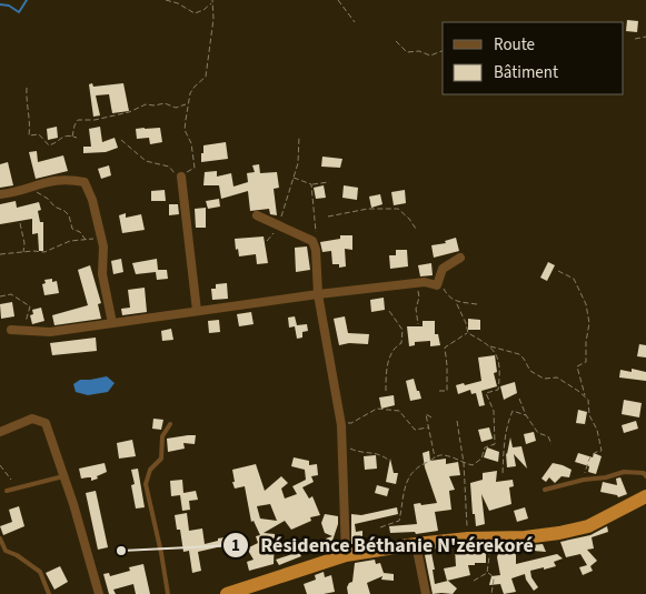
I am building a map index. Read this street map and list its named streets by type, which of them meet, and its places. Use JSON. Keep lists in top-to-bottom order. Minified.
{"places":["Résidence Béthanie N'zérekoré"],"legend":["Route","Bâtiment"]}
